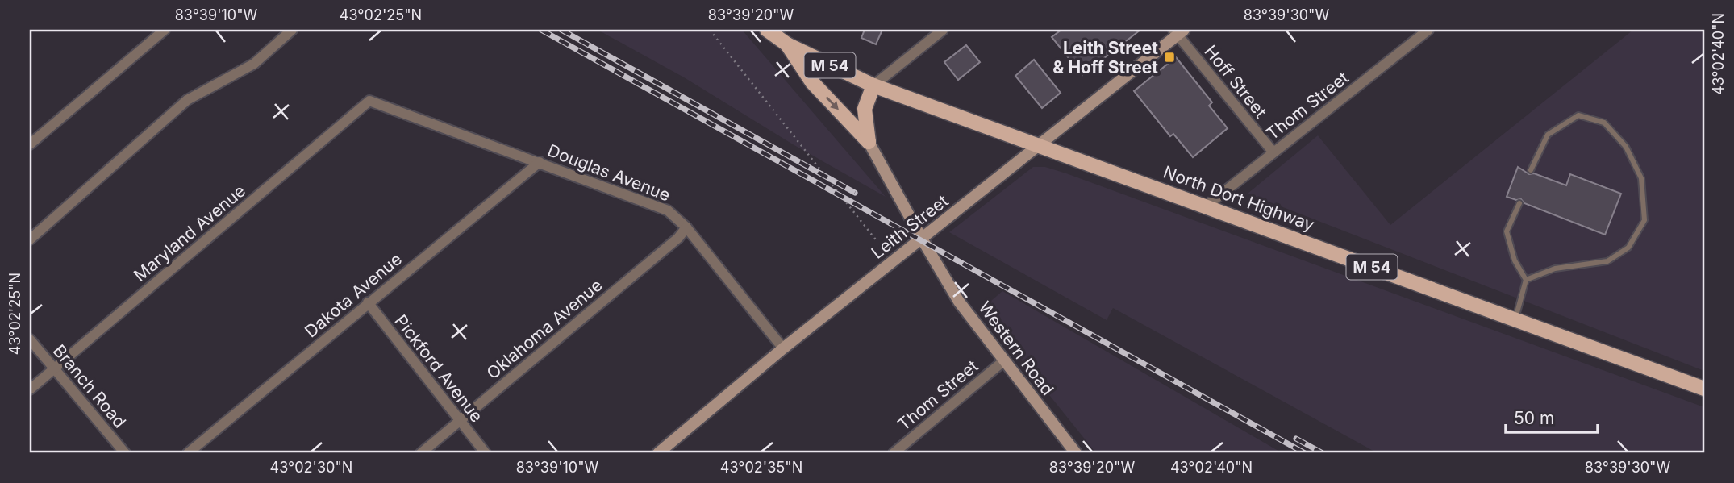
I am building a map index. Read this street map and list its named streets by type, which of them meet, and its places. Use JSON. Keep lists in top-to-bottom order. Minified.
{"streets":{"main road":["M 54","North Dort Highway"],"street":["Hoff Street","Thom Street","Douglas Avenue","Leith Street","Maryland Avenue","Dakota Avenue","Oklahoma Avenue","Western Road","Pickford Avenue","Branch Road"]},"crossings":[["Hoff Street","Thom Street"],["Hoff Street","Leith Street"],["Thom Street","North Dort Highway"],["Thom Street","Western Road"],["Douglas Avenue","Leith Street"],["Douglas Avenue","Maryland Avenue"],["Douglas Avenue","Dakota Avenue"],["Douglas Avenue","Oklahoma Avenue"],["North Dort Highway","Leith Street"],["Leith Street","Western Road"],["Maryland Avenue","Branch Road"],["Dakota Avenue","Pickford Avenue"],["Oklahoma Avenue","Pickford Avenue"]],"places":{"transit":["Leith Street & Hoff Street"]},"scale_bar":"50 m","coordinates":["83°39'10\"W","43°02'25\"N","83°39'20\"W","83°39'30\"W","43°02'40\"N","43°02'30\"N","43°02'35\"N"]}
